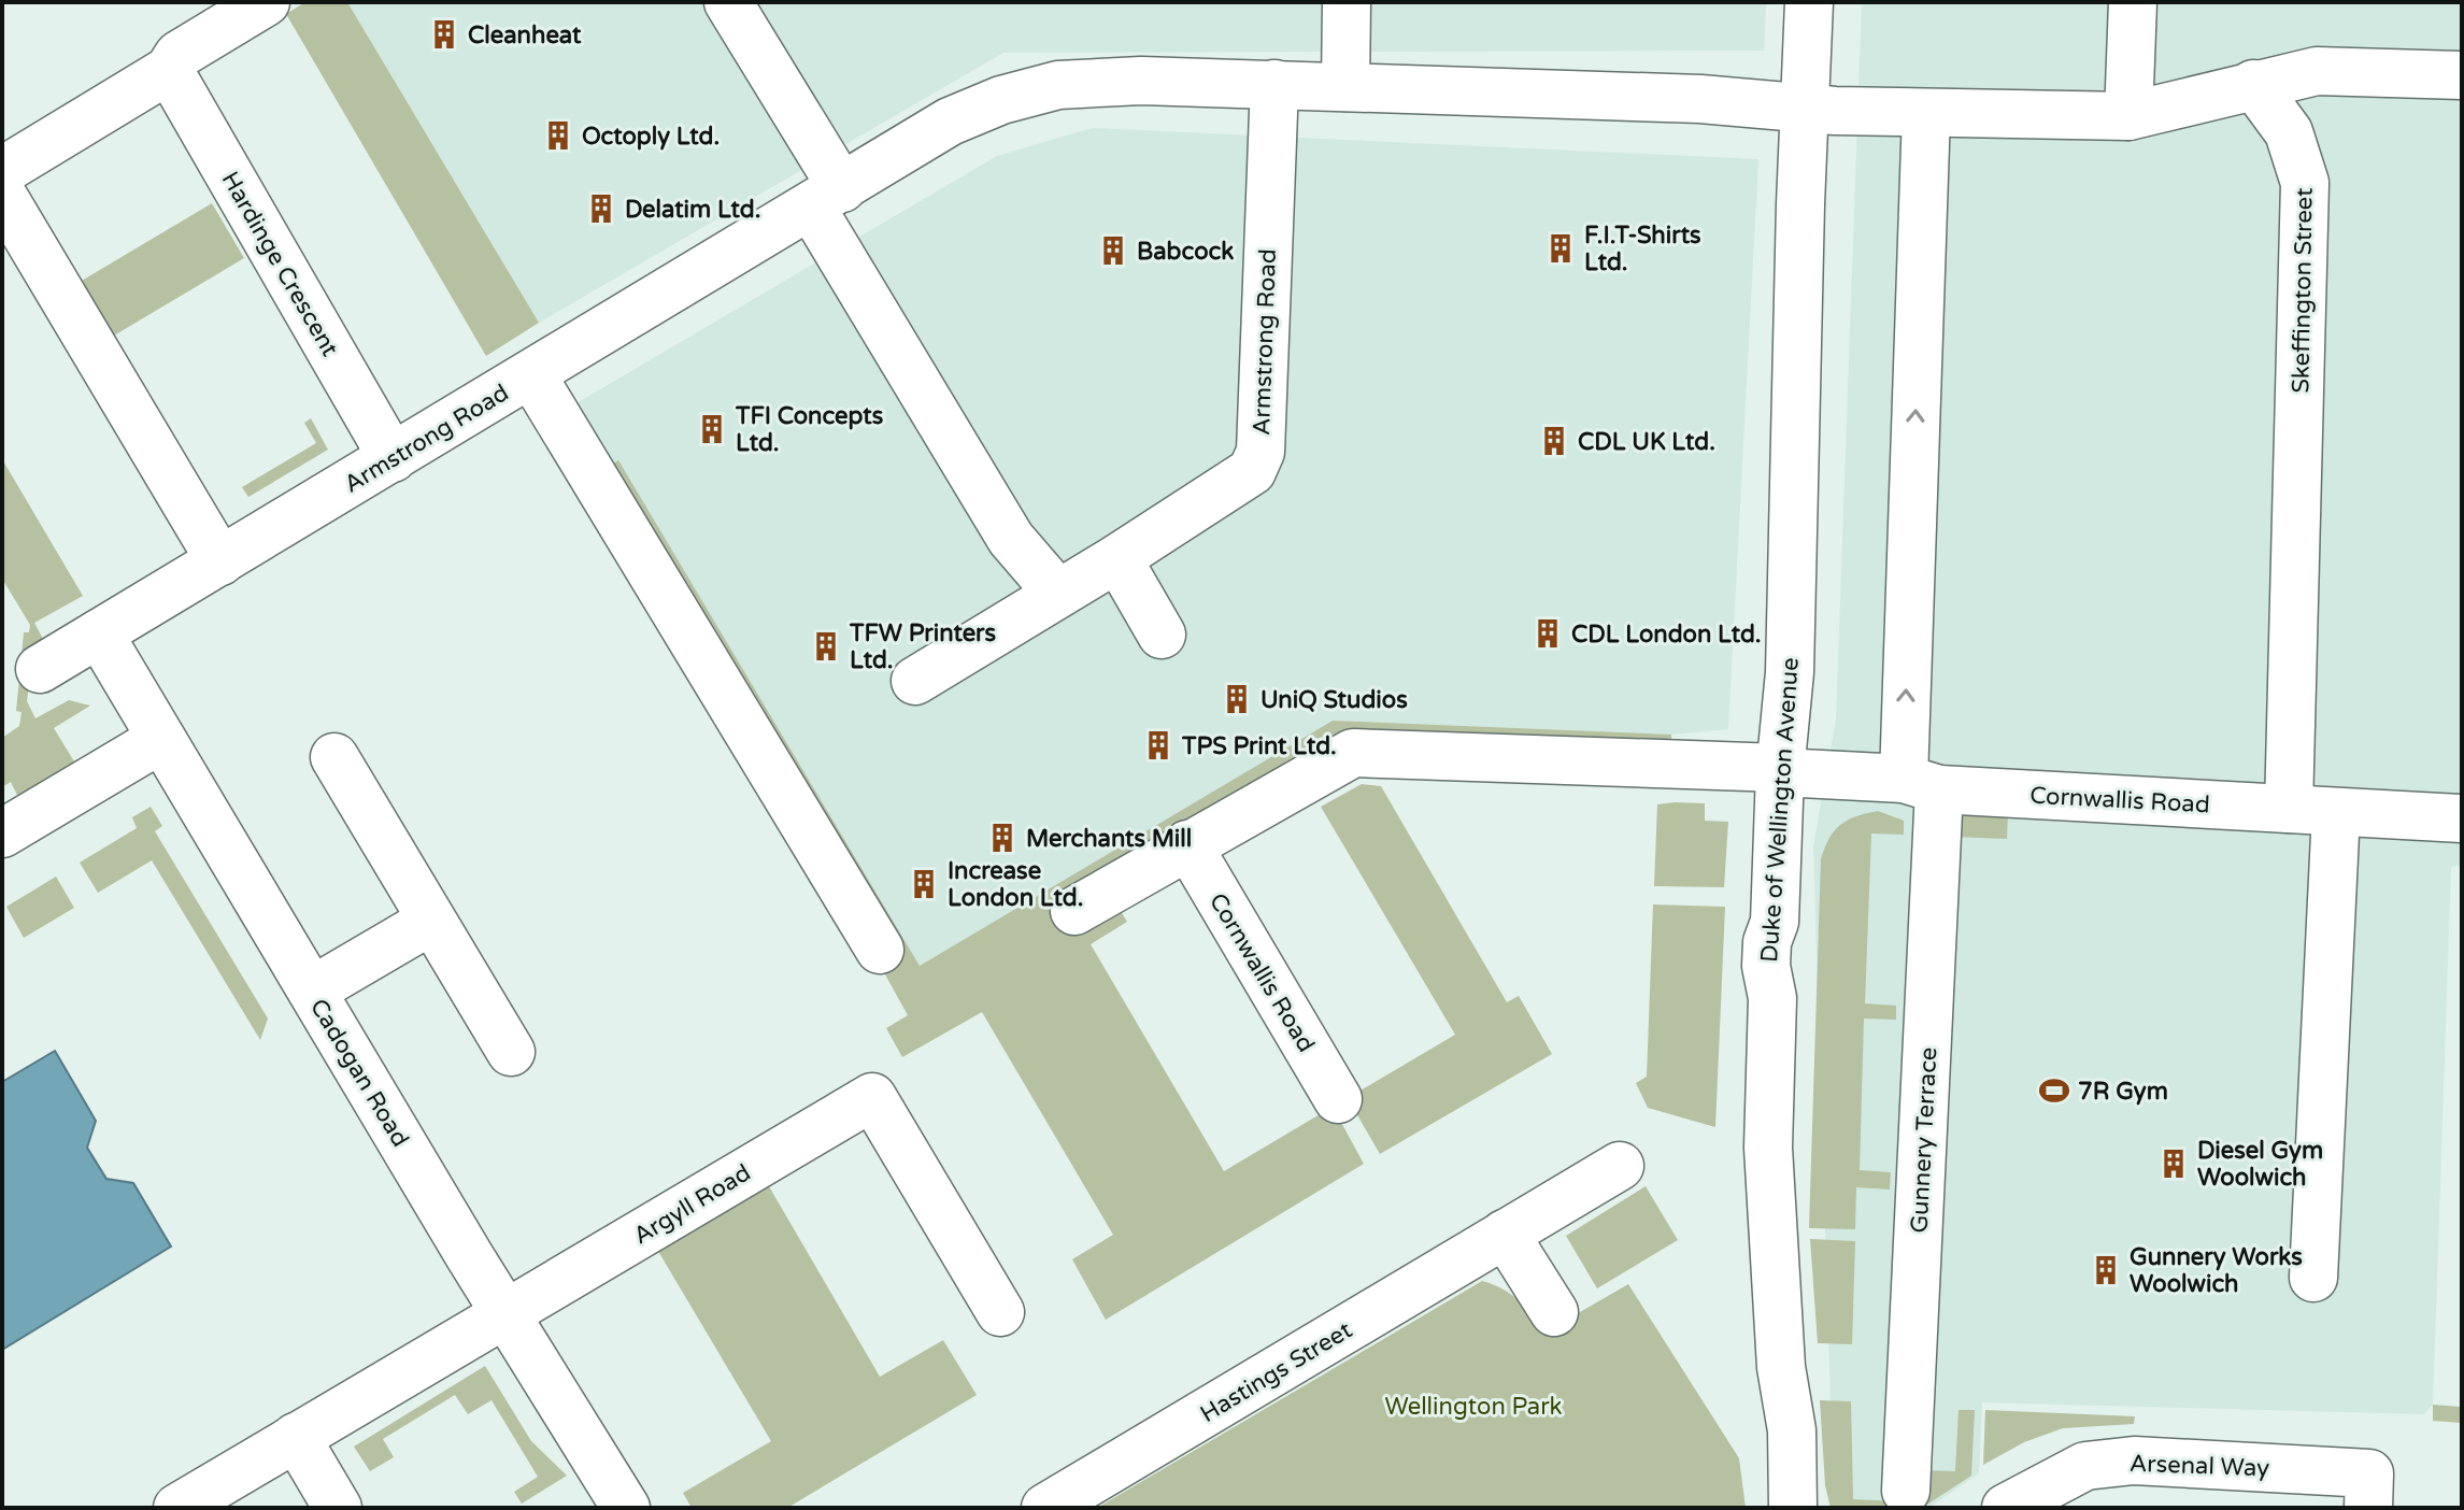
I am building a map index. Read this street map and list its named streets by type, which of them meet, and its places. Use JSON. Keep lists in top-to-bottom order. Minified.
{"streets":{"street":["Hardinge Crescent","Skeffington Street","Armstrong Road","Cornwallis Road","Duke of Wellington Avenue","Cadogan Road","Gunnery Terrace","Argyll Road","Hastings Street","Arsenal Way"]},"crossings":[["Hardinge Crescent","Armstrong Road"],["Skeffington Street","Cornwallis Road"],["Armstrong Road","Duke of Wellington Avenue"],["Armstrong Road","Cadogan Road"],["Cornwallis Road","Duke of Wellington Avenue"],["Cornwallis Road","Gunnery Terrace"],["Cadogan Road","Argyll Road"]],"one_way":["Gunnery Terrace"],"parks":["Wellington Park"],"places":{"building":["Cleanheat","Octoply Ltd.","Delatim Ltd.","F.I.T-Shirts Ltd.","Babcock","TFI Concepts Ltd.","CDL UK Ltd.","CDL London Ltd.","TFW Printers Ltd.","UniQ Studios","TPS Print Ltd.","Merchants Mill","Increase London Ltd.","Diesel Gym Woolwich","Gunnery Works Woolwich"],"sports":["7R Gym"]}}
